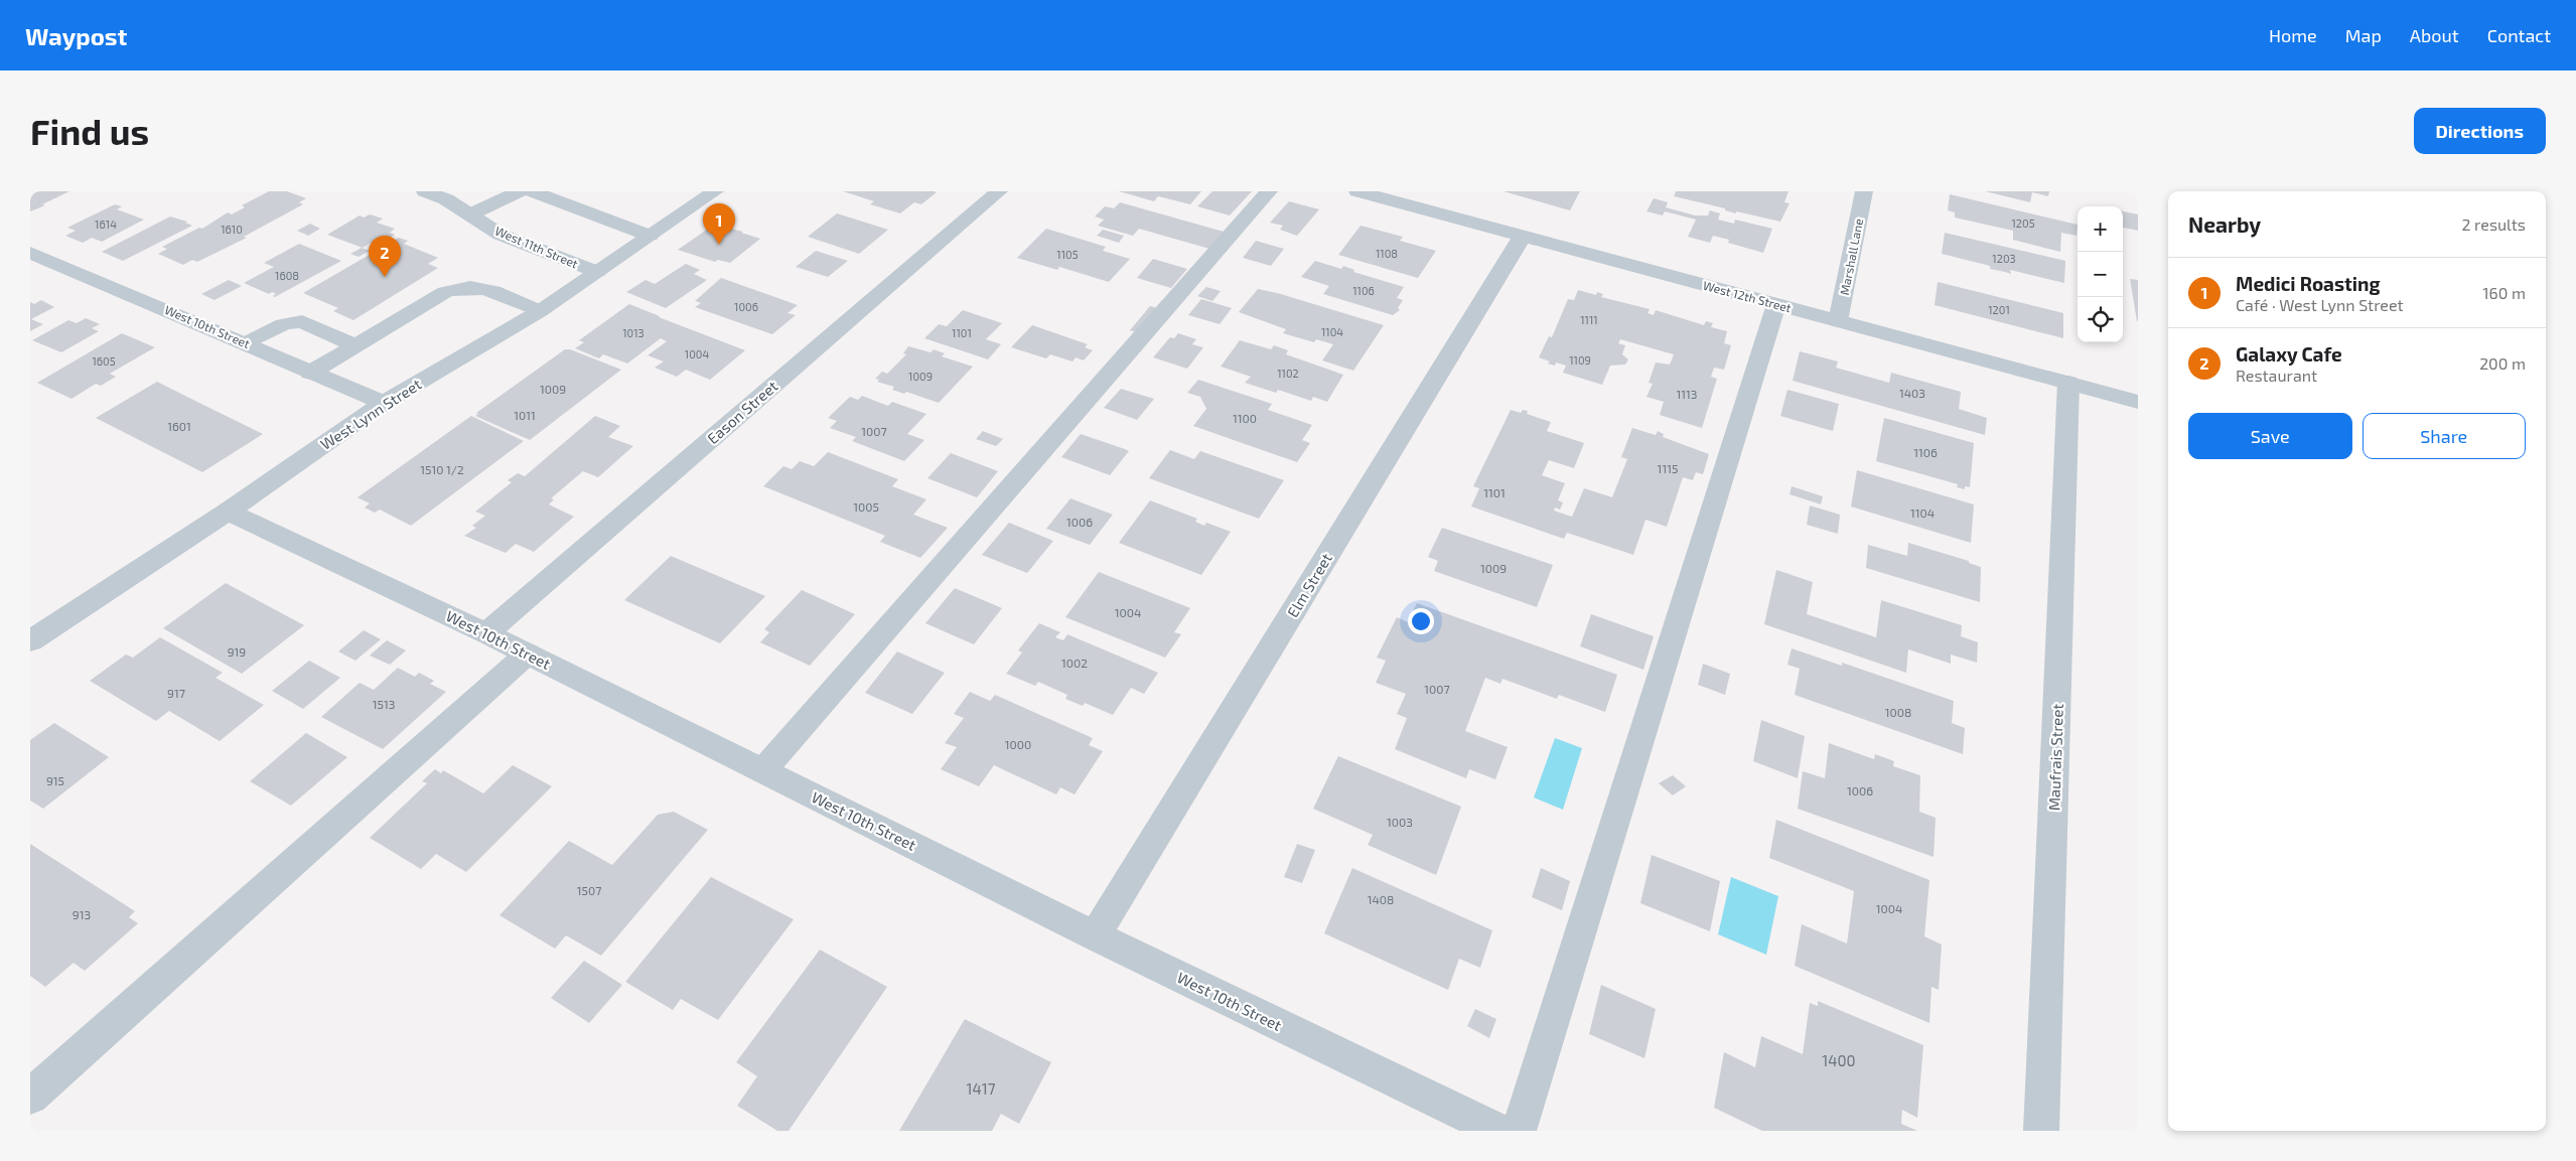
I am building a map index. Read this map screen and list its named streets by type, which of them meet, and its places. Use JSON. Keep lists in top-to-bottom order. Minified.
{"streets":{"street":["West 11th Street","Marshall Lane","West 12th Street","West 10th Street","Eason Street","West Lynn Street","Elm Street","Maufrais Street"]},"crossings":[["West 11th Street","West Lynn Street"],["Marshall Lane","West 12th Street"],["West 12th Street","Elm Street"],["West 12th Street","Maufrais Street"],["West 10th Street","Eason Street"],["West 10th Street","West Lynn Street"],["West 10th Street","Elm Street"]],"house_numbers":["1205","1614","1610","1108","1105","1203","1608","1106","1006","1201","1111","1104","1013","1101","1004","1109","1605","1102","1009","1009","1403","1113","1011","1100","1601","1007","1106","1115","1510 1/2","1101","1005","1104","1006","1009","1004","919","1002","1007","917","1513","1008","1000","915","1006","1003","1507","1408","1004","913","1400","1417"],"page":{"header":"Waypost","nav":["Home","Map","About","Contact"],"buttons":["Directions",["Save","Share"]],"title":"Find us","heading":["Nearby","2 results"],"pins":["1","2"],"map_buttons":["+","−"],"list":[{"mark":"1","name":"Medici Roasting","note":"Café · West Lynn Street","value":"160 m"},{"mark":"2","name":"Galaxy Cafe","note":"Restaurant","value":"200 m"}]}}
